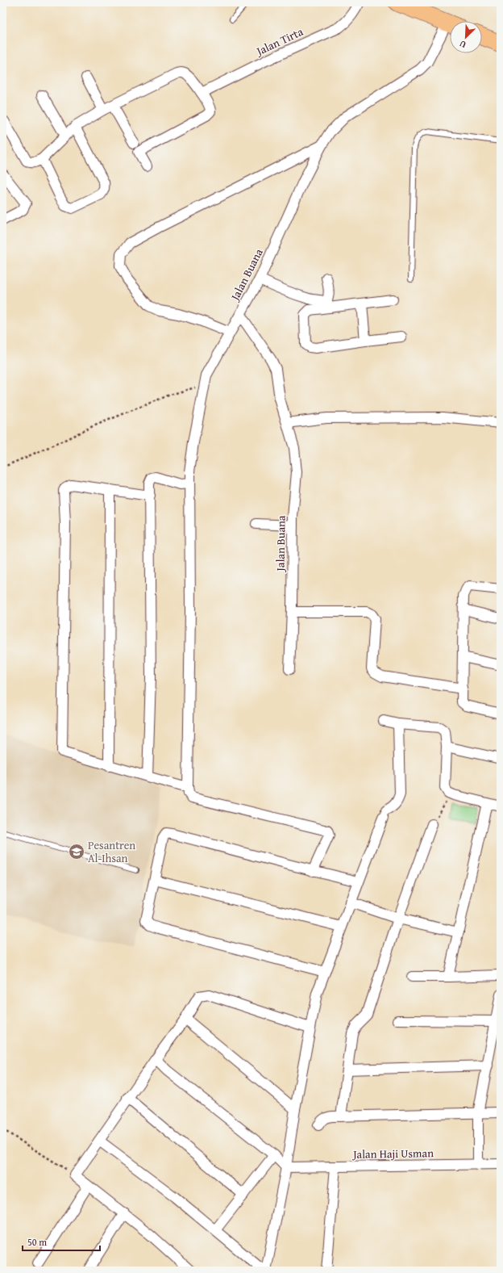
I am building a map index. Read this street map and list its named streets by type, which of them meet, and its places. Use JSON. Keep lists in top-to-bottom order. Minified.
{"streets":{"street":["Jalan Tirta","Jalan Buana","Jalan Haji Usman"]},"places":{"school or university":["Pesantren Al-Ihsan"]},"scale_bar":"50 m","north":"bottom left"}
